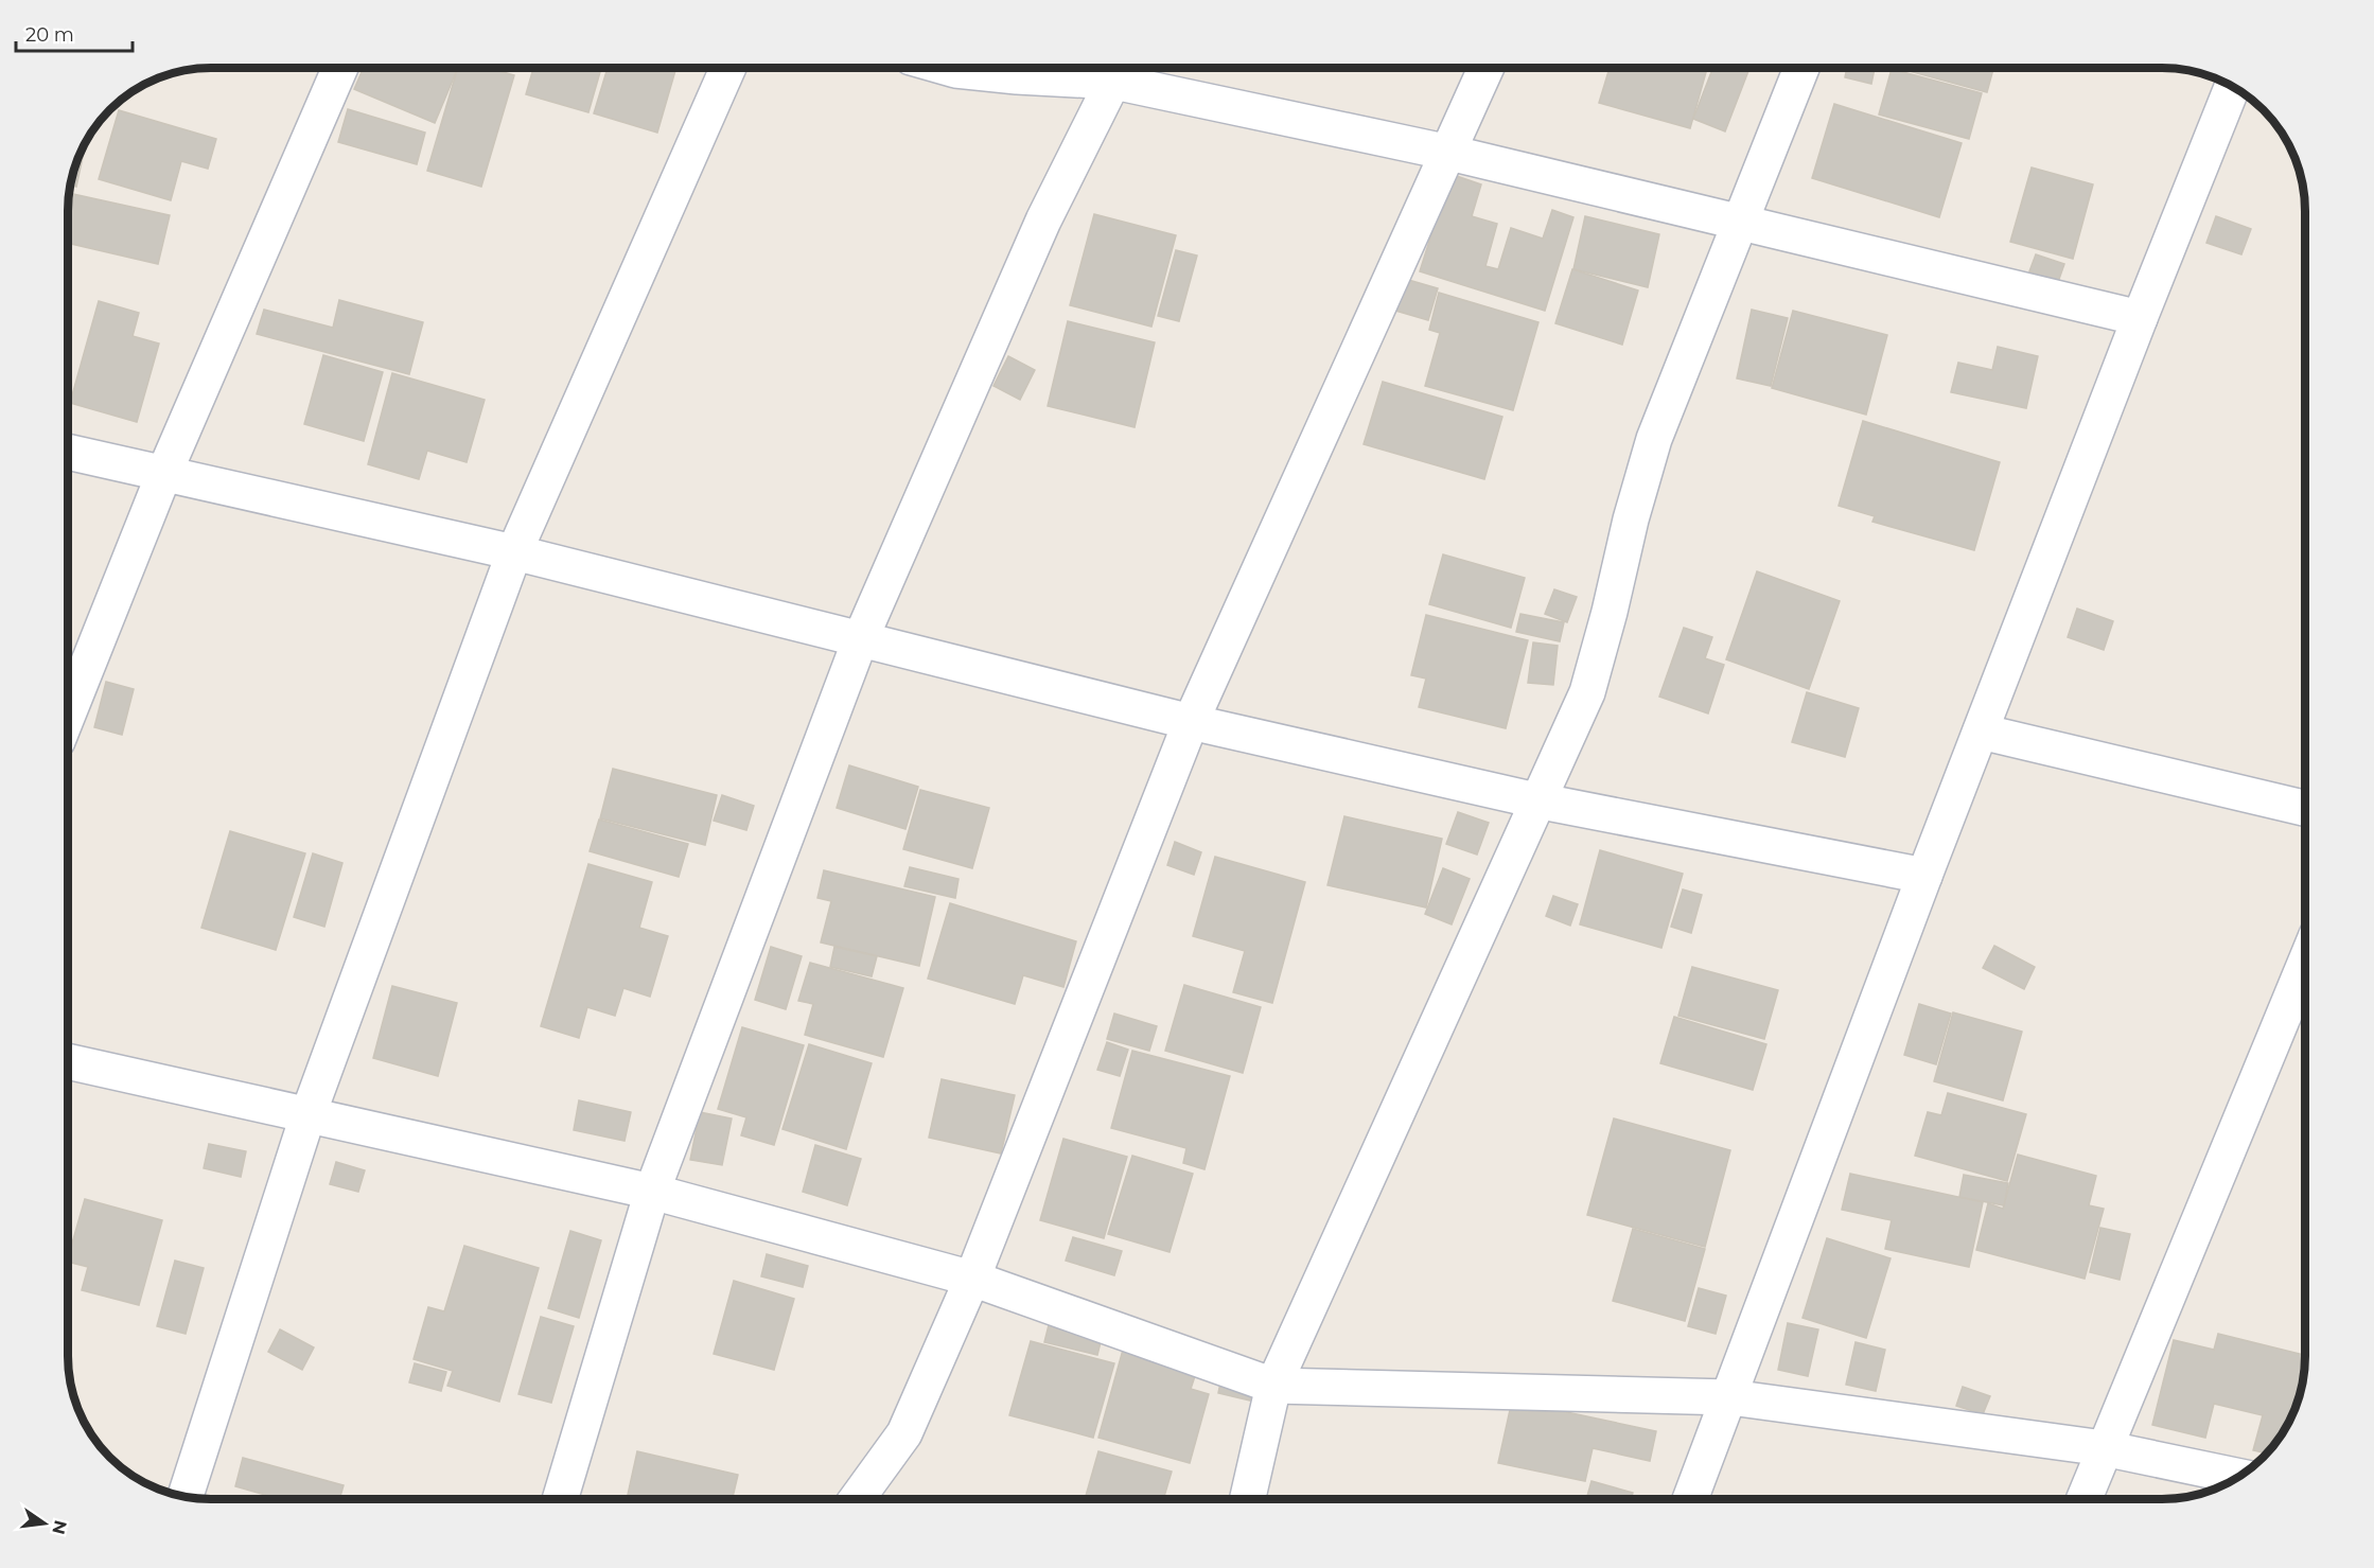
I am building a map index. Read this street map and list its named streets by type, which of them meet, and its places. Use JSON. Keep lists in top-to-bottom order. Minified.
{"scale_bar":"20 m","north":"right"}
